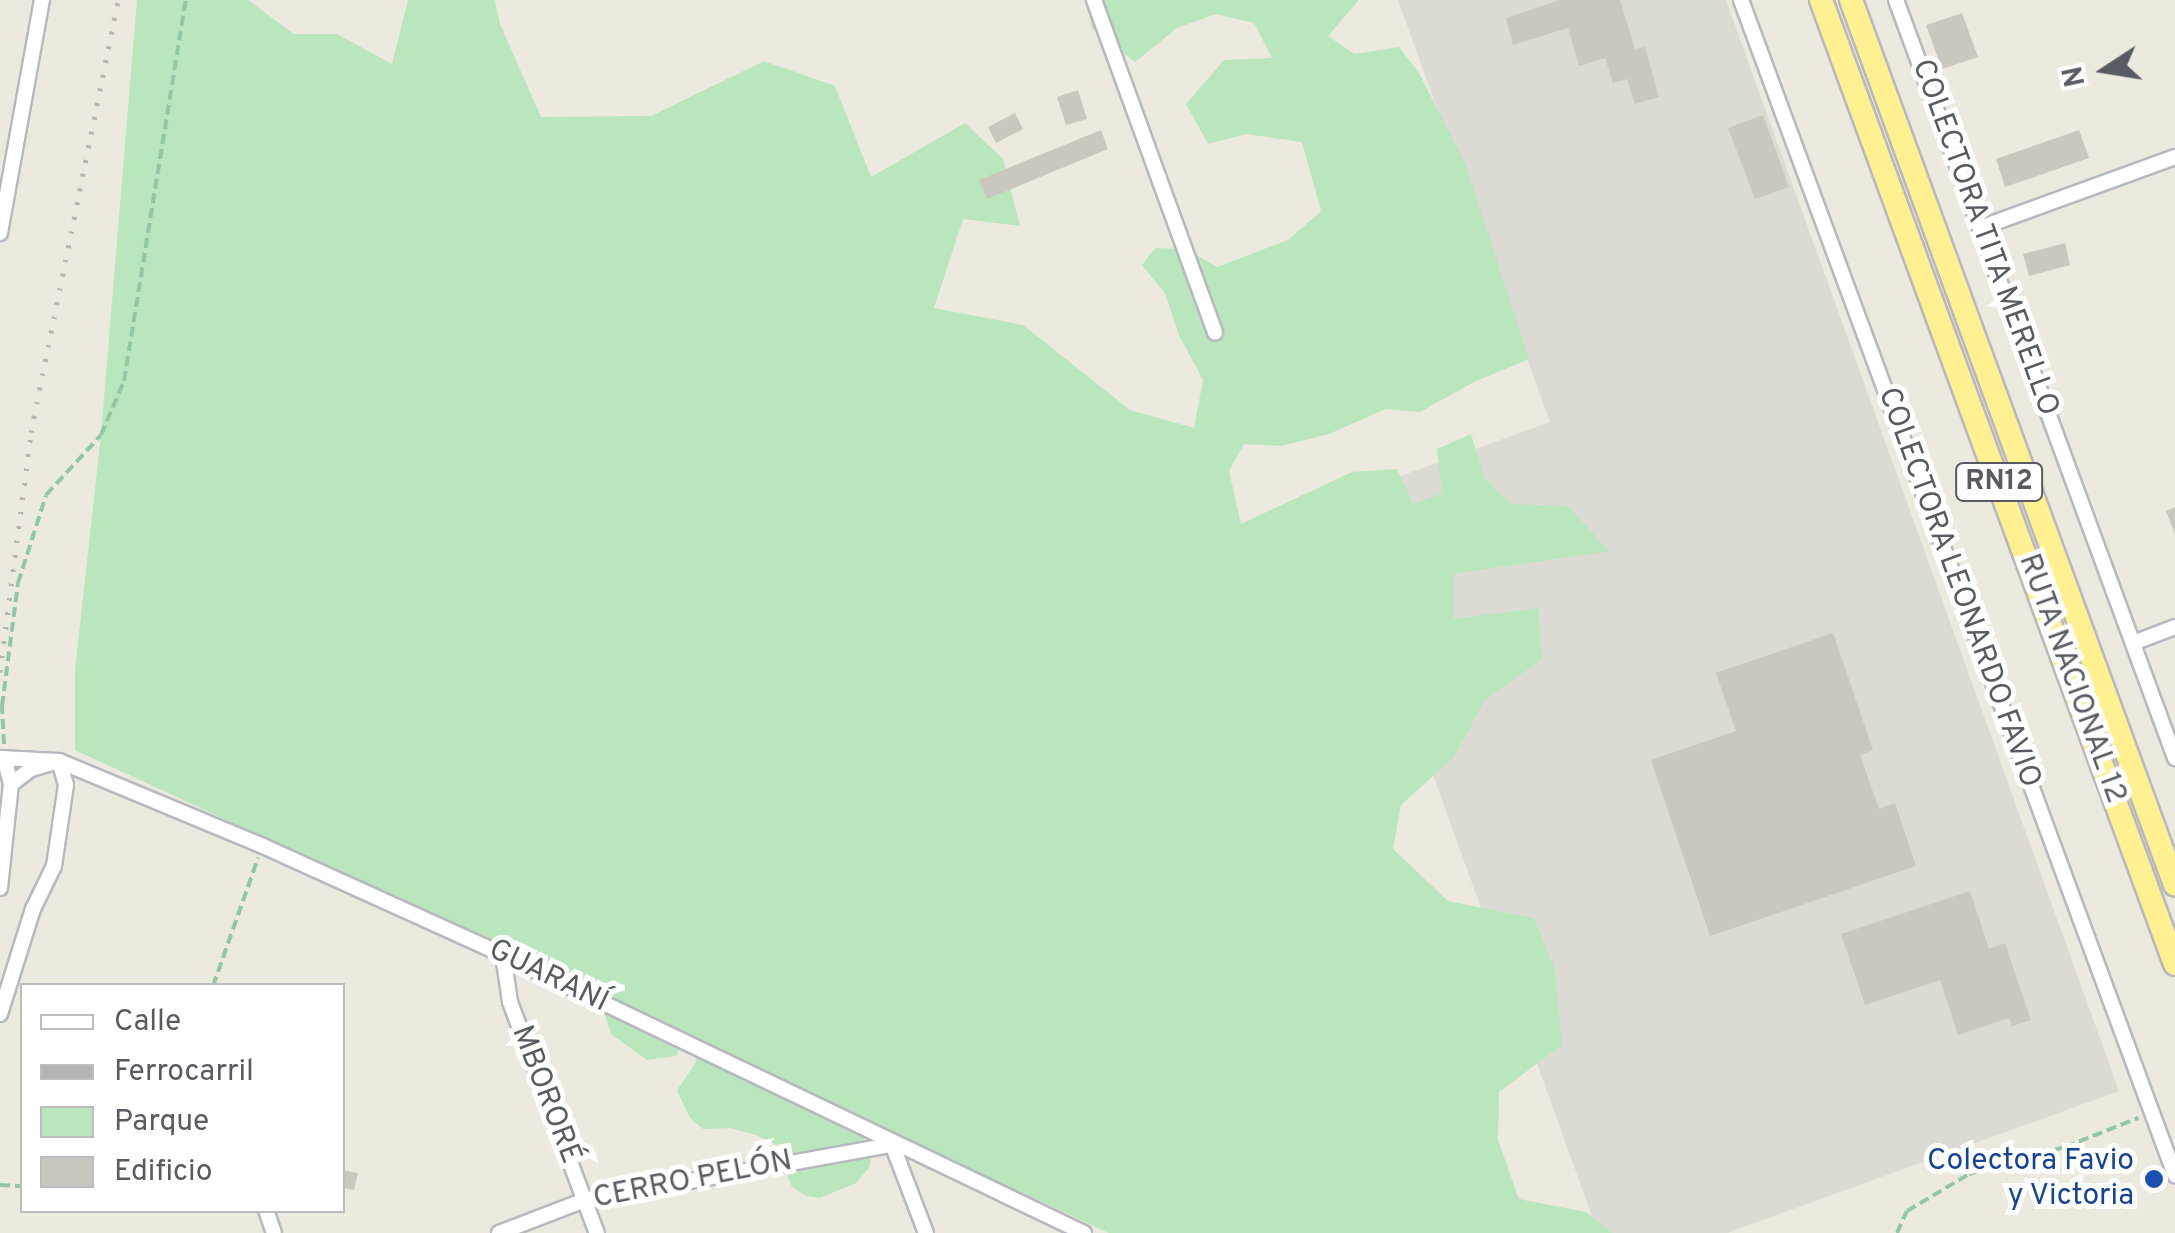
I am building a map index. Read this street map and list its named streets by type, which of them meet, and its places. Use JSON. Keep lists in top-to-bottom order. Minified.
{"streets":{"highway":["RN12","RUTA NACIONAL 12"],"street":["COLECTORA TITA MERELLO","COLECTORA LEONARDO FAVIO","GUARANÍ","MBORORÉ","CERRO PELÓN"]},"crossings":[["GUARANÍ","MBORORÉ"],["GUARANÍ","CERRO PELÓN"],["MBORORÉ","CERRO PELÓN"]],"places":["Colectora Favio y Victoria"],"legend":["Calle","Ferrocarril","Parque","Edificio"],"north":"left"}
